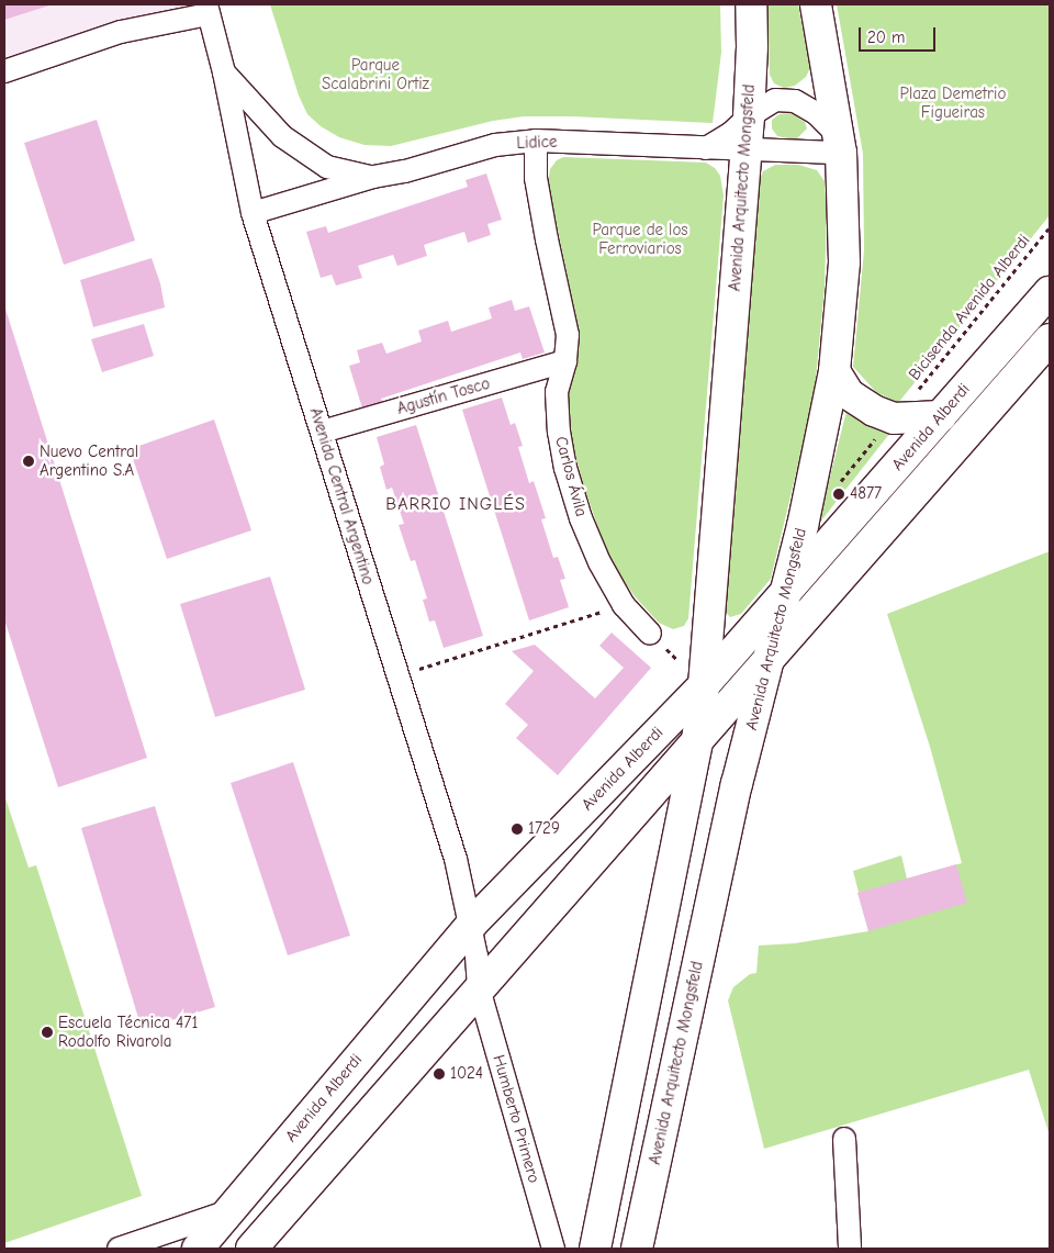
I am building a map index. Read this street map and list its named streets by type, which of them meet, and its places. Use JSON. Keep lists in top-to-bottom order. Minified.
{"streets":{"main road":["Avenida Arquitecto Mongsfeld","Avenida Alberdi"],"street":["Lidice","Agustín Tosco","Carlos Ávila","Avenida Central Argentino","Humberto Primero"],"path":["Bicisenda Avenida Alberdi"]},"crossings":[["Lidice","Avenida Arquitecto Mongsfeld"],["Lidice","Carlos Ávila"],["Lidice","Avenida Central Argentino"],["Avenida Arquitecto Mongsfeld","Avenida Alberdi"],["Agustín Tosco","Carlos Ávila"],["Agustín Tosco","Avenida Central Argentino"],["Avenida Alberdi","Avenida Central Argentino"],["Avenida Alberdi","Humberto Primero"],["Avenida Central Argentino","Humberto Primero"]],"districts":["BARRIO INGLÉS"],"parks":["Parque Scalabrini Ortiz","Plaza Demetrio Figueiras","Parque de los Ferroviarios"],"places":["Nuevo Central Argentino S.A","4877","1729","Escuela Técnica 471 Rodolfo Rivarola","1024"],"scale_bar":"20 m"}
